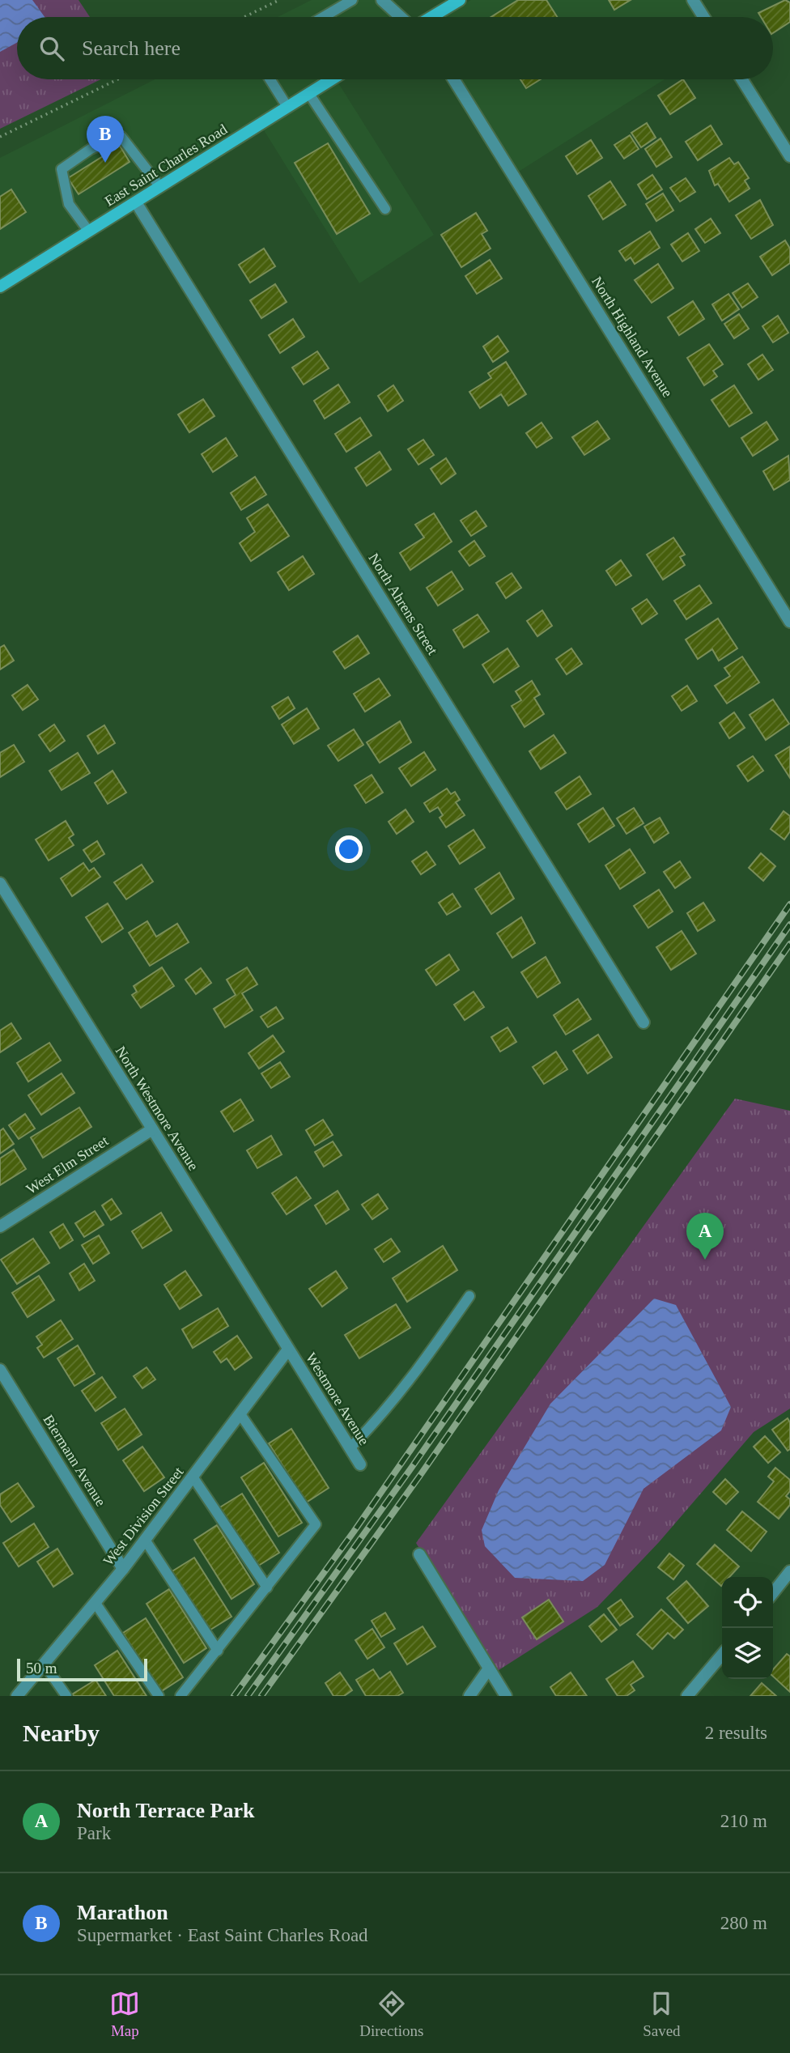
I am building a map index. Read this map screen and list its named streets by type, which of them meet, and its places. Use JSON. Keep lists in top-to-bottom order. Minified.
{"streets":{"main road":["East Saint Charles Road"],"street":["North Highland Avenue","North Ahrens Street","North Westmore Avenue","West Elm Street","Westmore Avenue","Biermann Avenue","West Division Street"]},"crossings":[["East Saint Charles Road","North Ahrens Street"],["North Westmore Avenue","West Elm Street"],["North Westmore Avenue","Westmore Avenue"],["North Westmore Avenue","West Division Street"],["Westmore Avenue","West Division Street"],["Biermann Avenue","West Division Street"]],"scale_bar":"50 m","page":{"search":"Search here","pins":["B","A"],"scale":"50 m","heading":["Nearby","2 results"],"list":[{"mark":"A","name":"North Terrace Park","note":"Park","value":"210 m"},{"mark":"B","name":"Marathon","note":"Supermarket · East Saint Charles Road","value":"280 m"}],"nav":["Map","Directions","Saved"]}}
